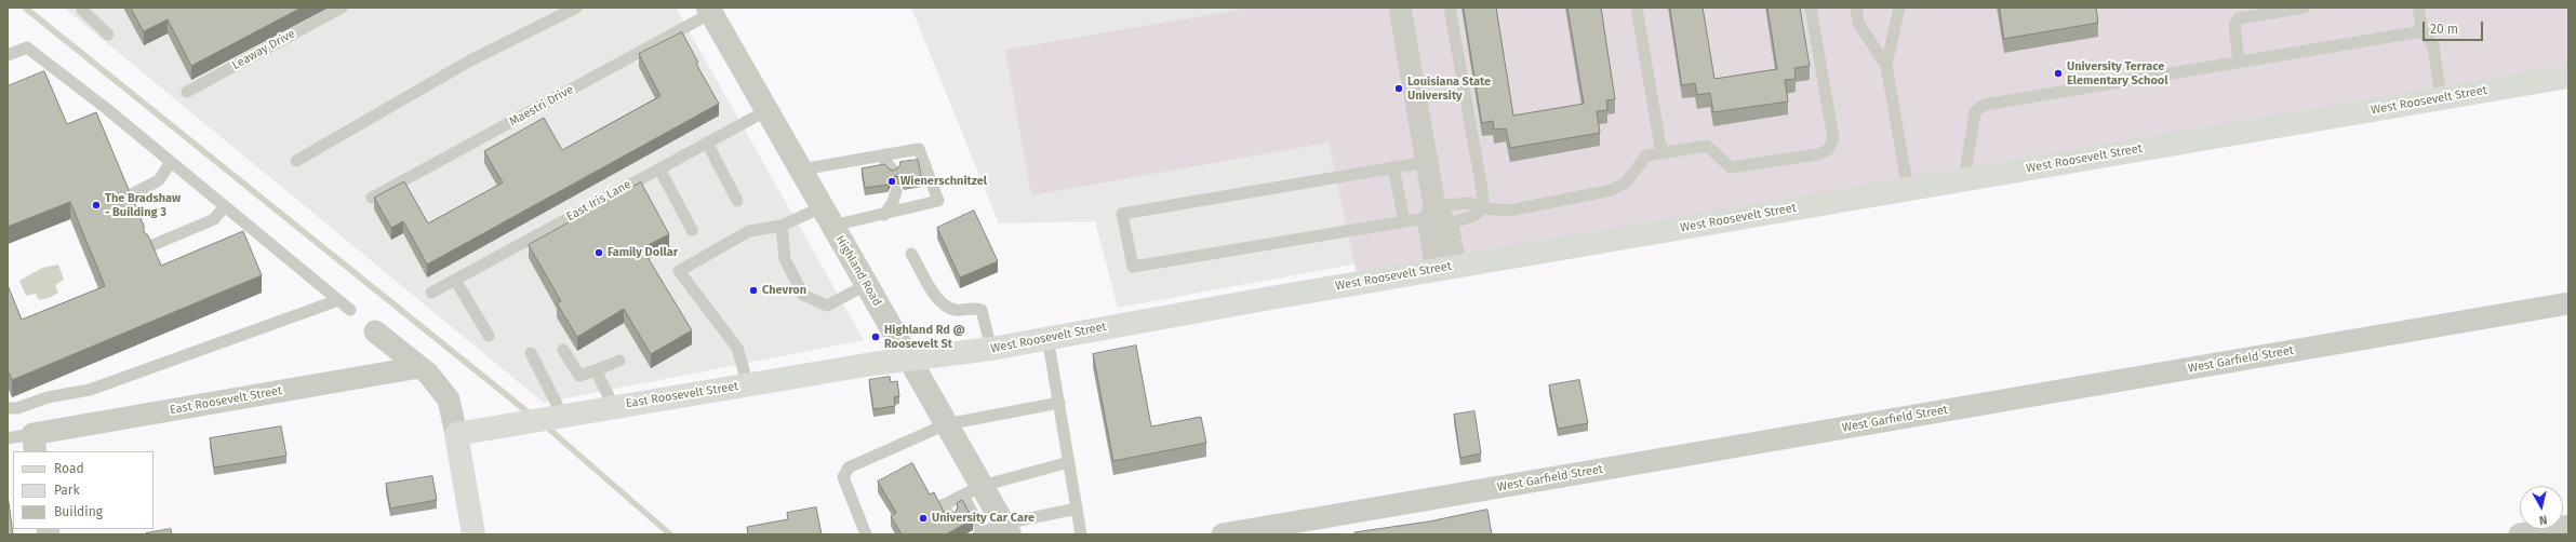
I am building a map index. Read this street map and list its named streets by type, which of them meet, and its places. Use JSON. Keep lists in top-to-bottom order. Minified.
{"streets":{"main road":["West Roosevelt Street","East Roosevelt Street"],"street":["Highland Road","West Garfield Street"],"lane":["Leaway Drive","Maestri Drive","East Iris Lane"]},"crossings":[["West Roosevelt Street","Highland Road"],["West Roosevelt Street","East Roosevelt Street"],["Maestri Drive","Highland Road"],["East Iris Lane","Highland Road"],["Highland Road","East Roosevelt Street"]],"places":["University Terrace Elementary School","Louisiana State University","Wienerschnitzel","The Bradshaw - Building 3","Family Dollar","Chevron","Highland Rd @ Roosevelt St","University Car Care"],"legend":["Road","Park","Building"],"scale_bar":"20 m","north":"bottom"}
